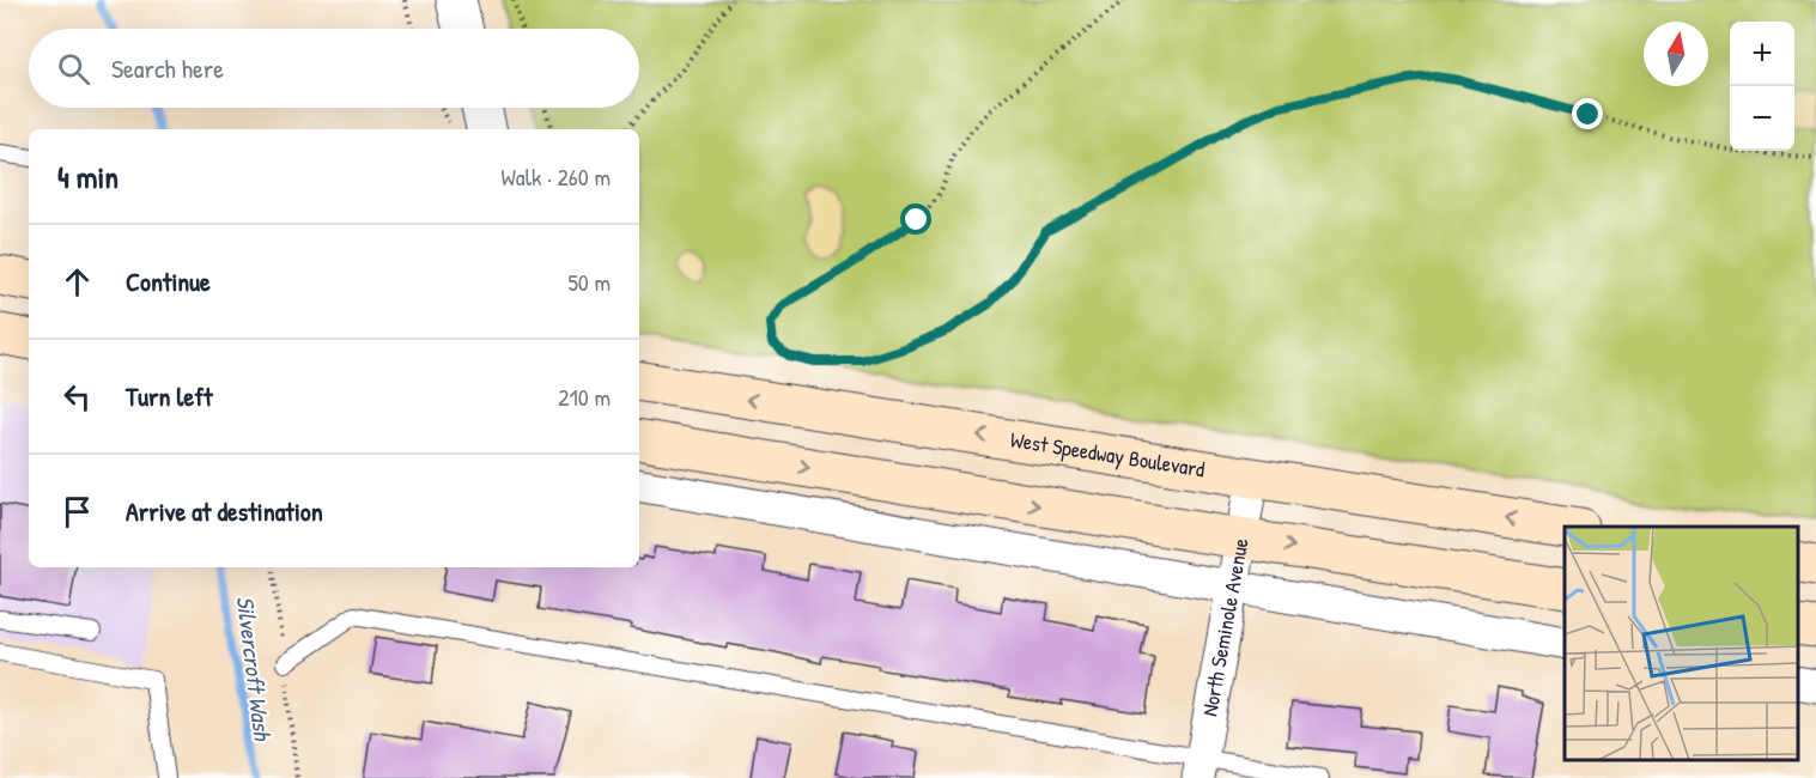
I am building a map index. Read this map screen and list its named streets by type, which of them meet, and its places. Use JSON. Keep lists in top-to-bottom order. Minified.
{"streets":{"main road":["West Speedway Boulevard"],"street":["North Seminole Avenue"]},"crossings":[["West Speedway Boulevard","North Seminole Avenue"]],"water":["Silvercroft Wash"],"north":"top","page":{"map_buttons":["+","−"],"search":"Search here","heading":["4 min","Walk · 260 m"],"list":[["Continue","50 m"],["Turn left","210 m"],"Arrive at destination"]}}
